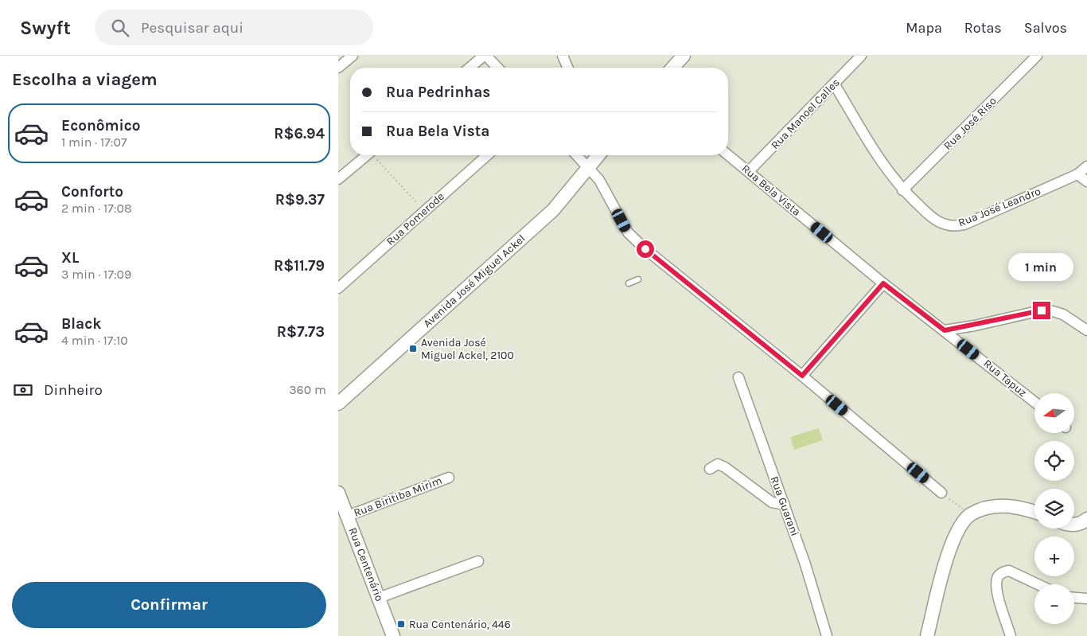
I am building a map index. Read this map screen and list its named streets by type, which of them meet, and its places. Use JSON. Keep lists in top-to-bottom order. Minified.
{"streets":{"street":["Rua Manoel Calles","Rua José Riso","Rua Bela Vista","Rua José Leandro","Rua Pomerode","Avenida José Miguel Ackel","Rua Tapuz","Rua Biritiba Mirim","Rua Guarani","Rua Centenário"]},"crossings":[["Rua Manoel Calles","Rua Bela Vista"],["Rua Manoel Calles","Rua José Leandro"],["Rua José Riso","Rua José Leandro"],["Rua Bela Vista","Rua Tapuz"],["Rua Biritiba Mirim","Rua Centenário"]],"places":{"transit":["Avenida José Miguel Ackel, 2100","Rua Centenário, 446"]},"north":"left","page":{"header":"Swyft","search":"Pesquisar aqui","nav":["Mapa","Rotas","Salvos"],"heading":"Escolha a viagem","banner":["Rua Pedrinhas","Rua Bela Vista"],"list":[{"name":"Econômico","note":"1 min · 17:07","value":"R$6.94"},{"name":"Conforto","note":"2 min · 17:08","value":"R$9.37"},{"name":"XL","note":"3 min · 17:09","value":"R$11.79"},{"name":"Black","note":"4 min · 17:10","value":"R$7.73"}],"bubble":"1 min","pay":["Dinheiro","360 m"],"map_buttons":["+","−"],"buttons":"Confirmar"}}
